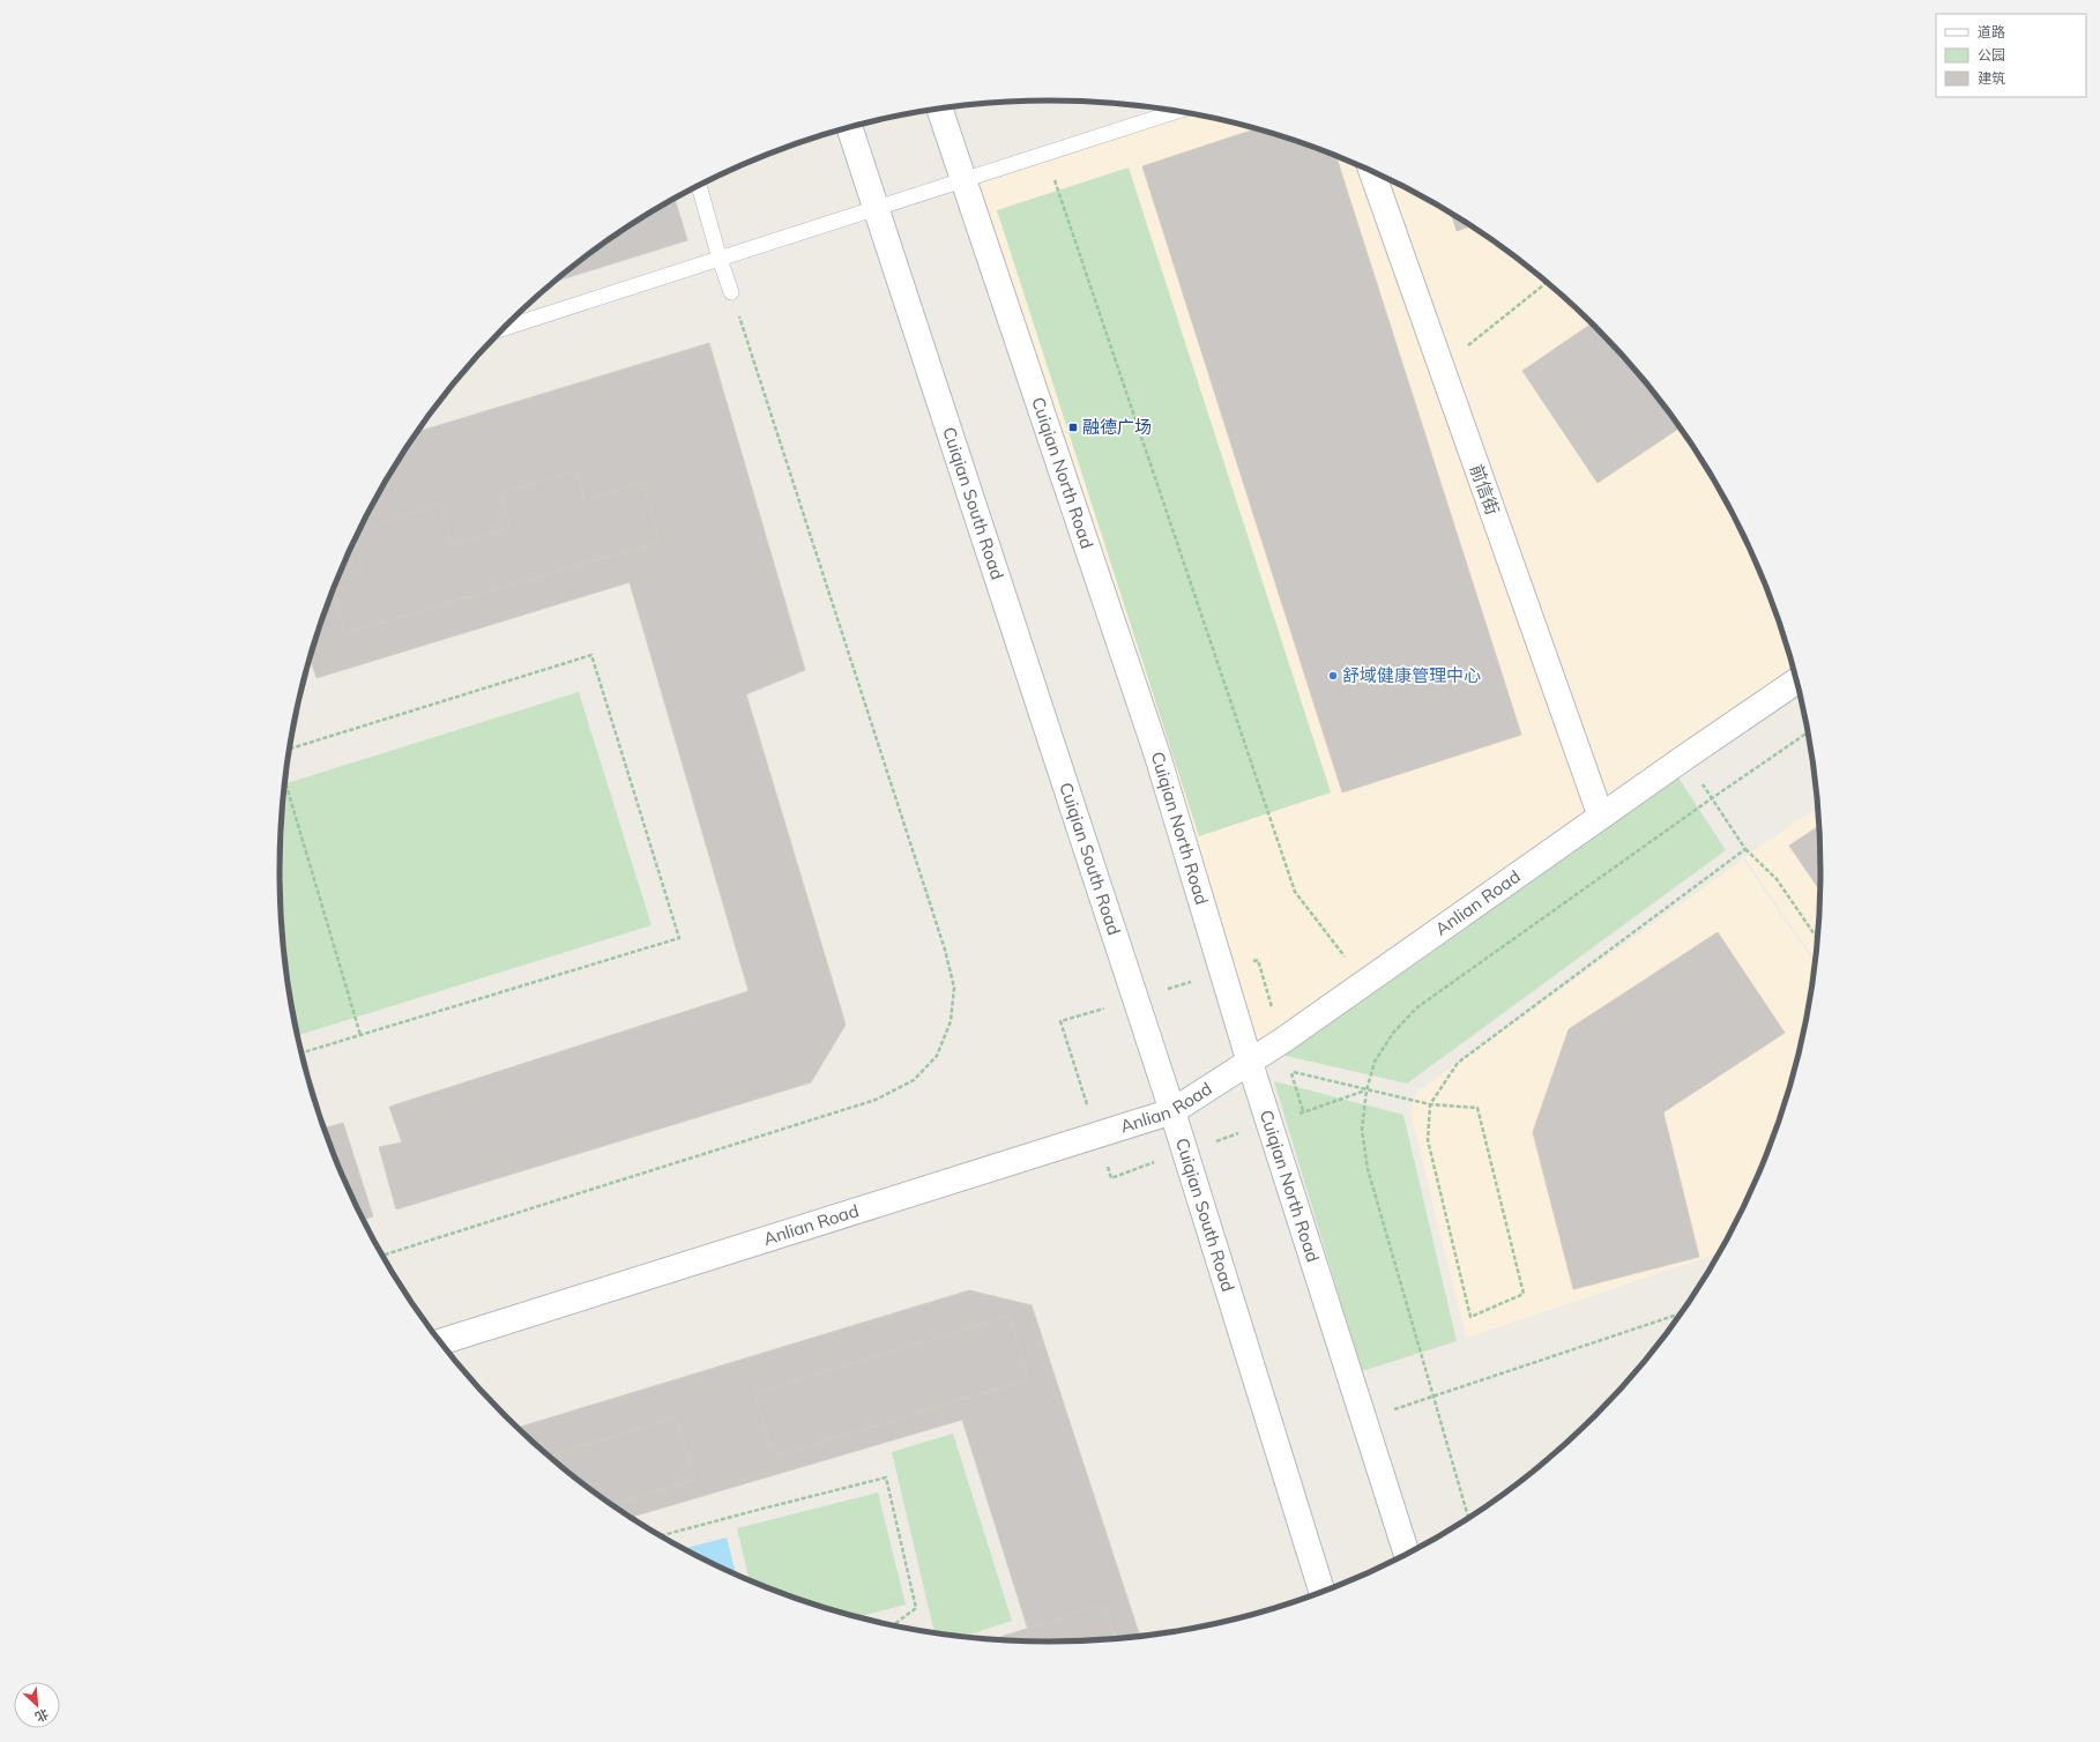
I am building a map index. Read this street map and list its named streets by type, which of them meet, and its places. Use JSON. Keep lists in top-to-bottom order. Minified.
{"streets":{"main road":["Cuiqian North Road","前信街","Cuiqian South Road","Anlian Road"]},"crossings":[["Cuiqian North Road","Anlian Road"],["前信街","Anlian Road"],["Cuiqian South Road","Anlian Road"]],"places":{"transit":["融德广场"],"other":["舒域健康管理中心"]},"legend":["道路","公园","建筑"],"north":"bottom right"}
